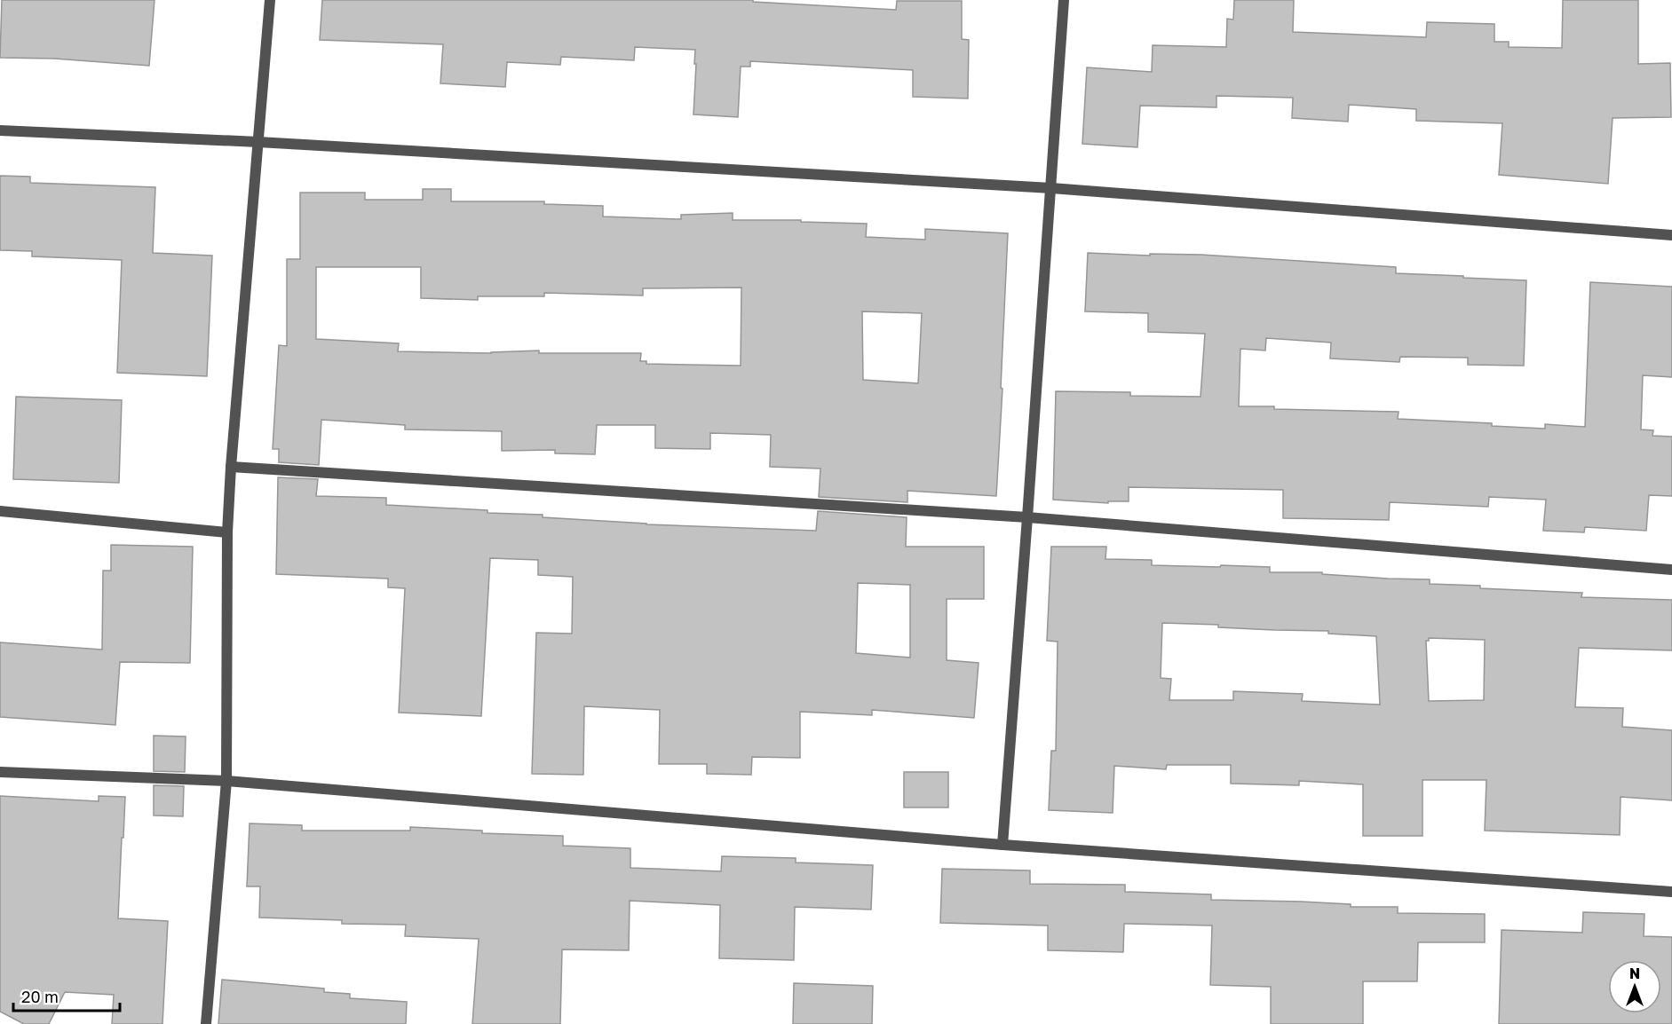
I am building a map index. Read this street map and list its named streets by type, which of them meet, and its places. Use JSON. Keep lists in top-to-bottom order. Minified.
{"scale_bar":"20 m","north":"top"}
